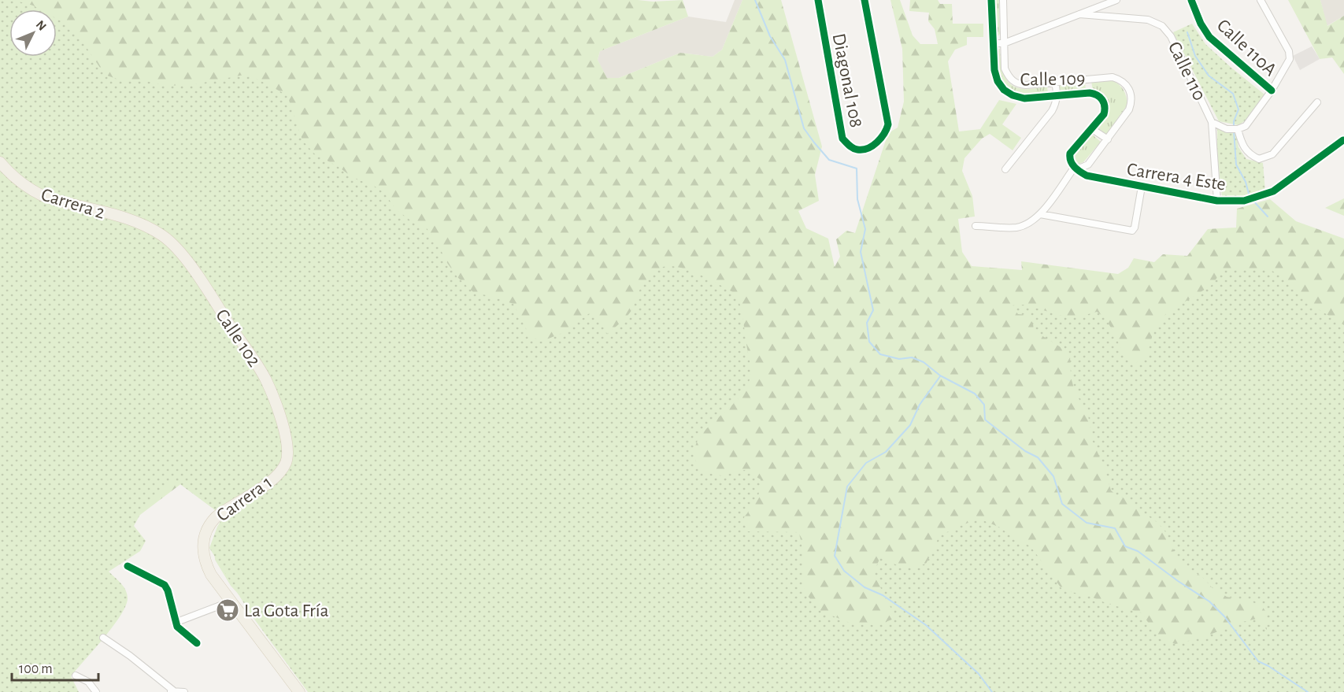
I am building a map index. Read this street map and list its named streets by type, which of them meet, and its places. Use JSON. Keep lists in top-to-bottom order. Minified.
{"streets":{"main road":["Carrera 2","Calle 102","Carrera 1"],"street":["Calle 110A","Calle 110","Calle 109","Diagonal 108","Carrera 4 Este"]},"crossings":[["Calle 110","Carrera 4 Este"],["Carrera 2","Calle 102"],["Calle 102","Carrera 1"]],"places":{"supermarket":["La Gota Fría"]},"scale_bar":"100 m","north":"top right"}
